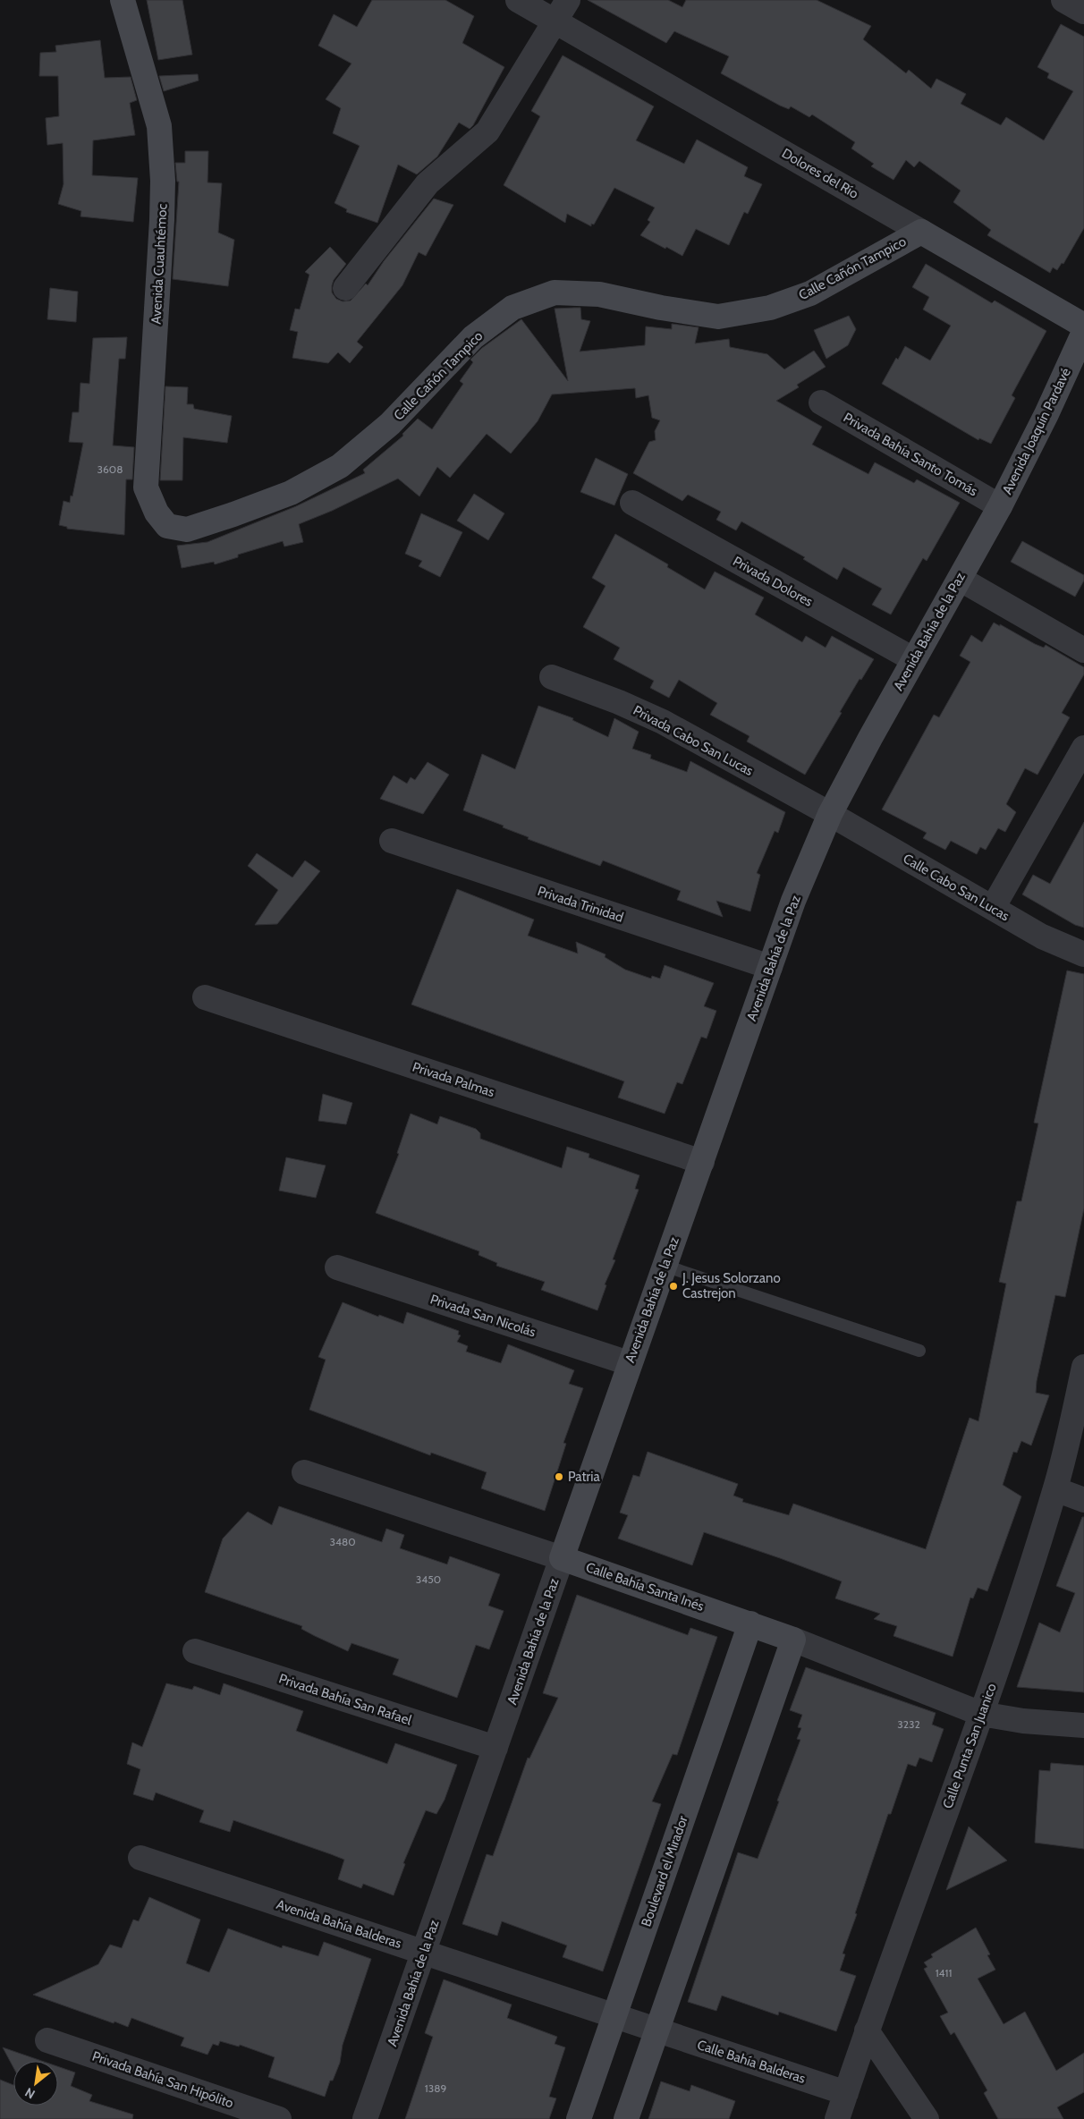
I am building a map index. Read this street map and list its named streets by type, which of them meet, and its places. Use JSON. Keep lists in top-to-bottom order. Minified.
{"streets":{"main road":["Dolores del Río","Avenida Cuauhtémoc","Calle Cañón Tampico","Avenida Joaquín Pardavé","Avenida Bahía de la Paz","Calle Bahía Santa Inés","Boulevard el Mirador"],"street":["Privada Bahía Santo Tomás","Privada Dolores","Privada Cabo San Lucas","Calle Cabo San Lucas","Privada Trinidad","Privada Palmas","Privada San Nicolás","Privada Bahía San Rafael","Calle Punta San Juanico","Avenida Bahía Balderas","Calle Bahía Balderas","Privada Bahía San Hipólito"]},"crossings":[["Dolores del Río","Calle Cañón Tampico"],["Avenida Cuauhtémoc","Calle Cañón Tampico"],["Avenida Joaquín Pardavé","Privada Bahía Santo Tomás"],["Avenida Joaquín Pardavé","Avenida Bahía de la Paz"],["Privada Bahía Santo Tomás","Avenida Bahía de la Paz"],["Privada Dolores","Avenida Bahía de la Paz"],["Avenida Bahía de la Paz","Privada Cabo San Lucas"],["Avenida Bahía de la Paz","Calle Cabo San Lucas"],["Avenida Bahía de la Paz","Privada Trinidad"],["Avenida Bahía de la Paz","Privada Palmas"],["Avenida Bahía de la Paz","Privada San Nicolás"],["Avenida Bahía de la Paz","Calle Bahía Santa Inés"],["Avenida Bahía de la Paz","Privada Bahía San Rafael"],["Avenida Bahía de la Paz","Avenida Bahía Balderas"],["Privada Cabo San Lucas","Calle Cabo San Lucas"],["Calle Bahía Santa Inés","Calle Punta San Juanico"],["Calle Bahía Santa Inés","Boulevard el Mirador"],["Calle Punta San Juanico","Calle Bahía Balderas"],["Boulevard el Mirador","Avenida Bahía Balderas"],["Boulevard el Mirador","Calle Bahía Balderas"],["Avenida Bahía Balderas","Calle Bahía Balderas"]],"places":["J. Jesus Solorzano Castrejon","Patria"],"house_numbers":["3608","3480","3450","3232","1411","1389"],"north":"bottom left"}
